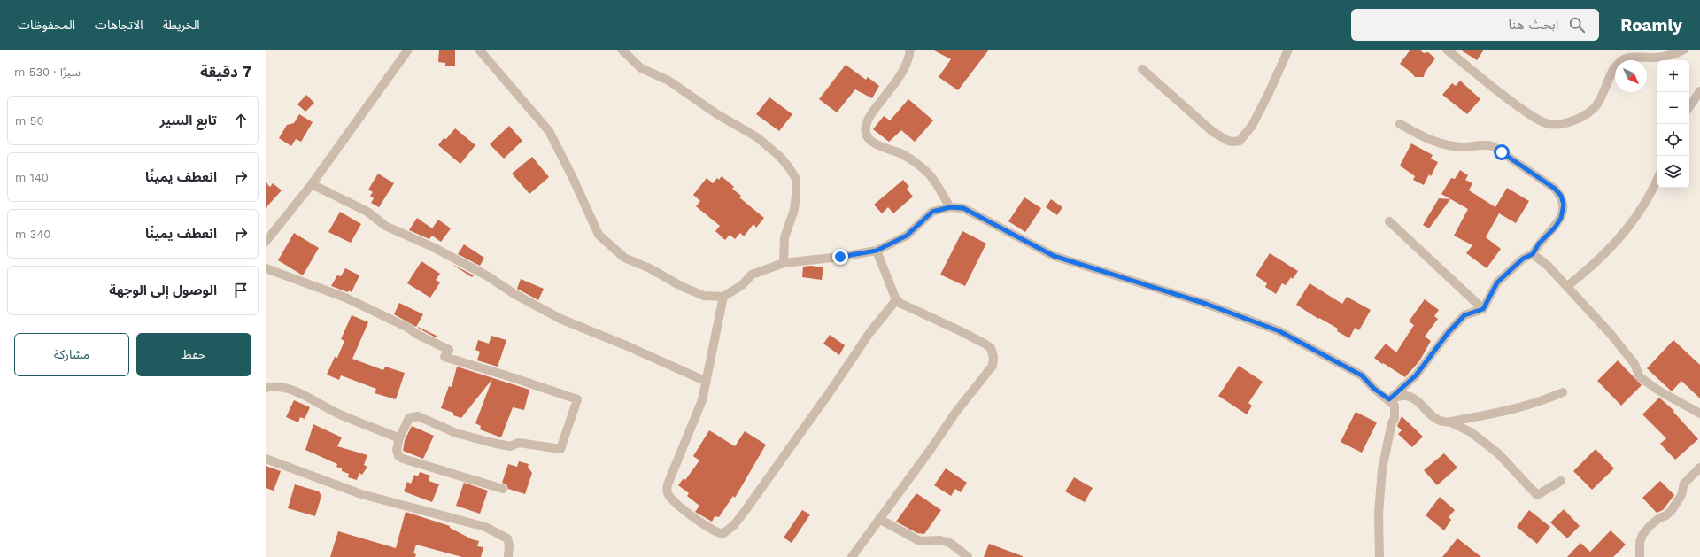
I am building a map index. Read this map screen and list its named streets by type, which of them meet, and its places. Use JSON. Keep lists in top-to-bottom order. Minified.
{"north":"bottom right","page":{"header":"Roamly","search":"ابحث هنا","nav":["الخريطة","الاتجاهات","المحفوظات"],"heading":["7 دقيقة","سيرًا · 530 m"],"map_buttons":["+","−"],"list":[["تابع السير","50 m"],["انعطف يمينًا","140 m"],["انعطف يمينًا","340 m"],"الوصول إلى الوجهة"],"buttons":["حفظ","مشاركة"]}}
